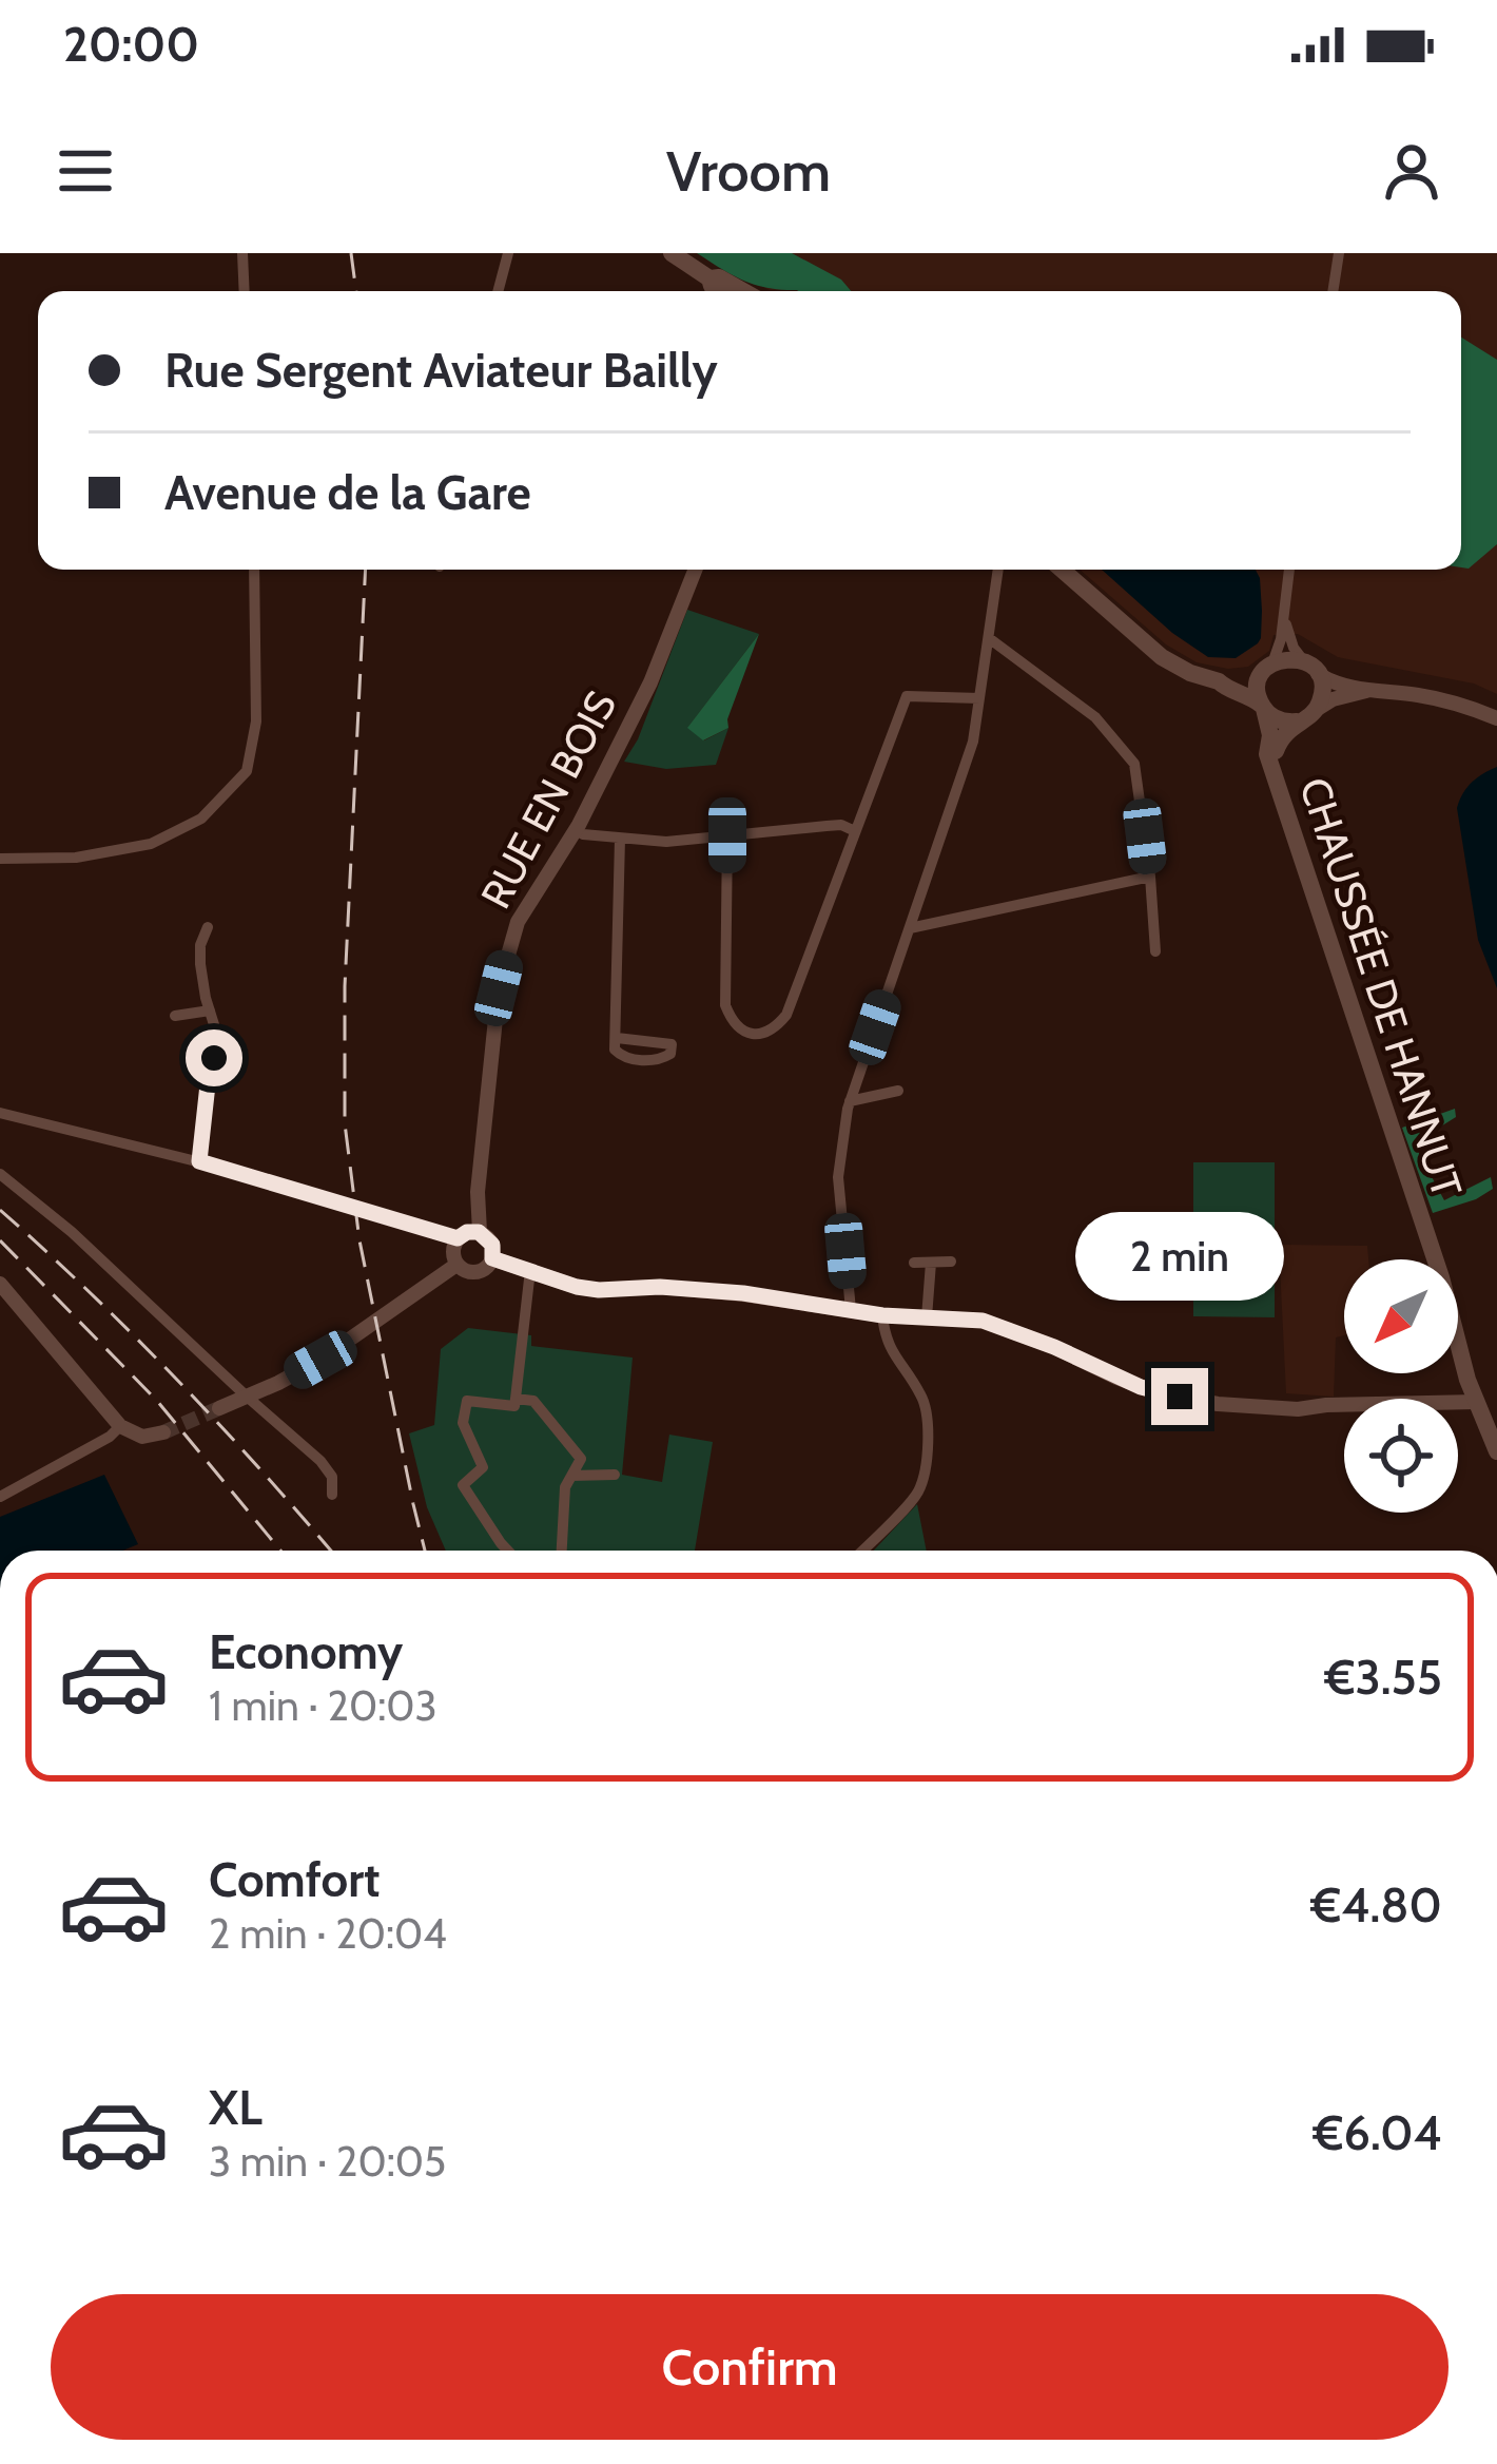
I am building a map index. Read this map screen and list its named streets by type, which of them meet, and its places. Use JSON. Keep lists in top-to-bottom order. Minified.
{"streets":{"main road":["CHAUSSÉE DE HANNUT"],"street":["RUE EN BOIS"]},"north":"bottom left","page":{"status":"20:00","header":"Vroom","banner":["Rue Sergent Aviateur Bailly","Avenue de la Gare"],"bubble":"2 min","list":[{"name":"Economy","note":"1 min · 20:03","value":"€3.55"},{"name":"Comfort","note":"2 min · 20:04","value":"€4.80"},{"name":"XL","note":"3 min · 20:05","value":"€6.04"}],"buttons":"Confirm"}}
